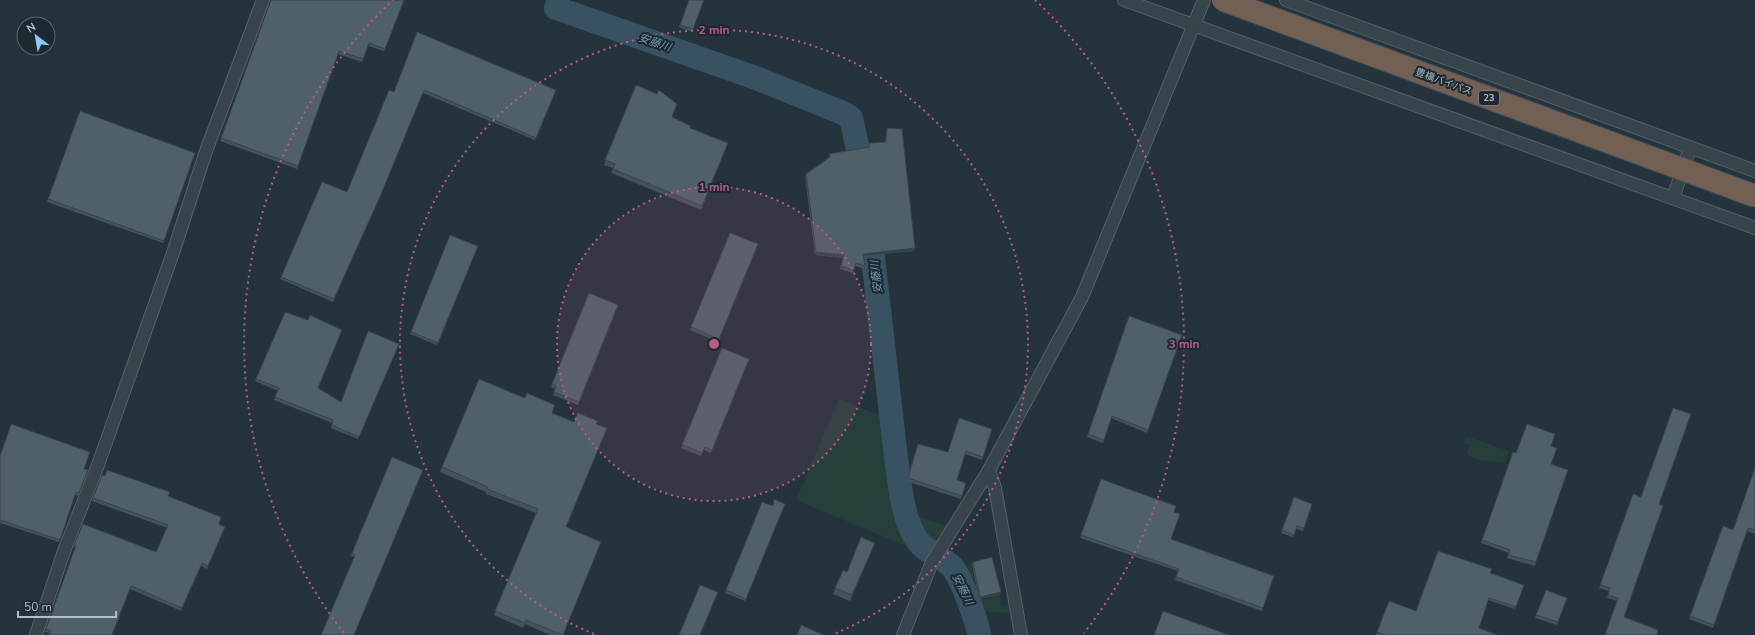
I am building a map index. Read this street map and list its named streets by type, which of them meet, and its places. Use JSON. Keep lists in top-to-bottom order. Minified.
{"streets":{"highway":["豊橋バイパス","23"]},"water":["安藤川"],"scale_bar":"50 m","north":"top left","rings":["2 min","1 min","3 min"]}
